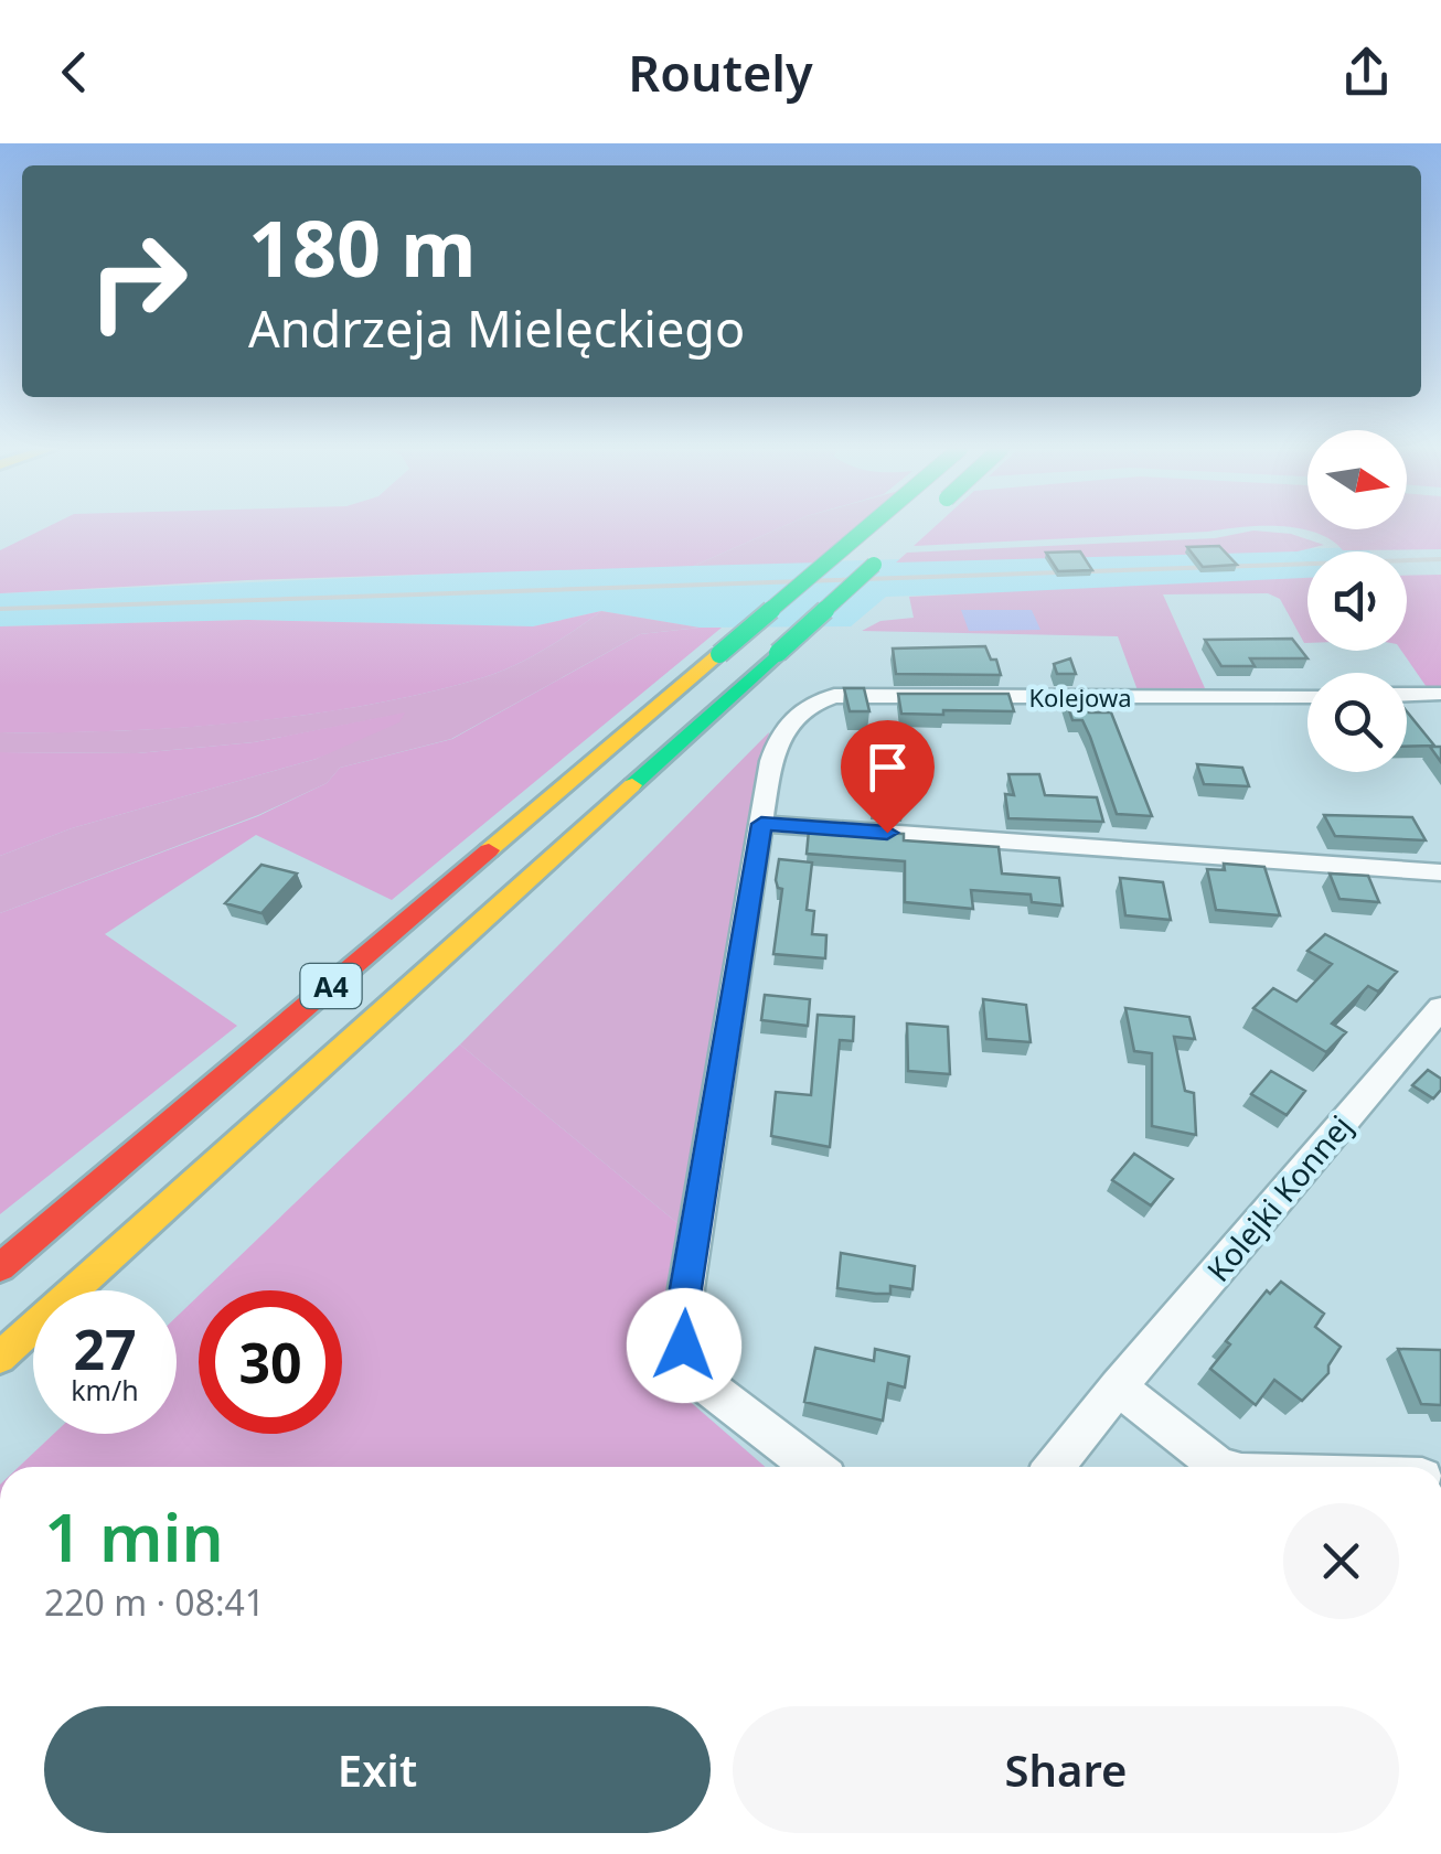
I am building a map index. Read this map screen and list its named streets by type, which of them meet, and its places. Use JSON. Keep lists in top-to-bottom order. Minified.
{"streets":{"main road":["A4"],"street":["Kolejowa","Kolejki Konnej"]},"north":"right","page":{"header":"Routely","turn":["180 m","Andrzeja Mielęckiego"],"speed":"27 km/h","limit":"30","heading":["1 min","220 m · 08:41"],"buttons":["Exit","Share"]}}
